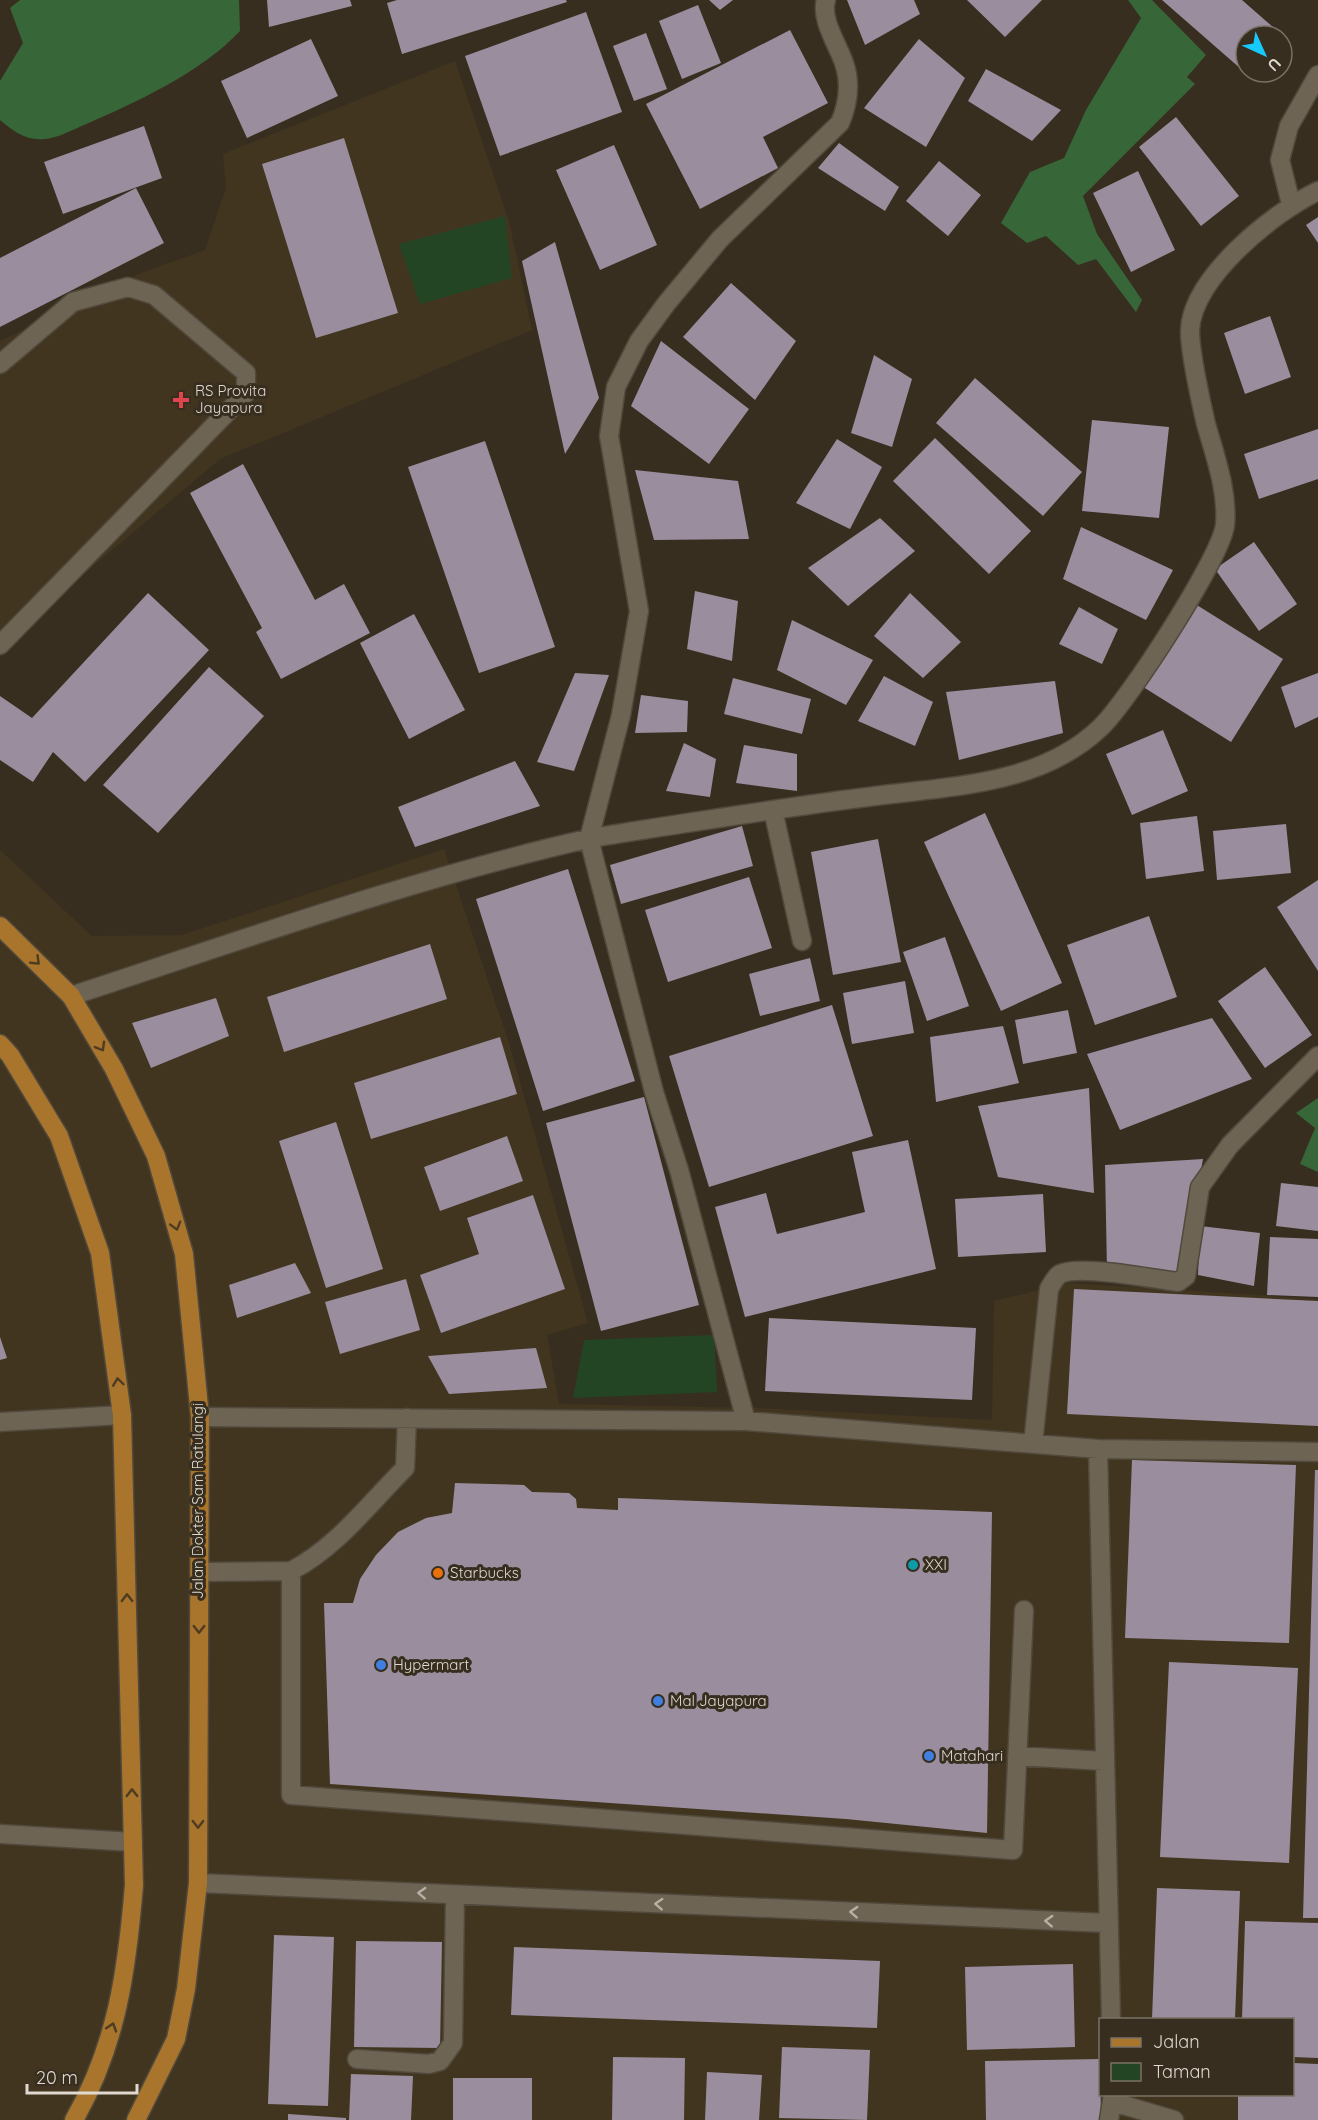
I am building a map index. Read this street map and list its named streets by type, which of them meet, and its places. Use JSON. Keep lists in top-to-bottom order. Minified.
{"streets":{"main road":["Jalan Dokter Sam Ratulangi"]},"places":{"health":["RS Provita Jayapura"],"other":["XXI","Starbucks","Hypermart","Mal Jayapura","Matahari"]},"legend":["Jalan","Taman"],"scale_bar":"20 m","north":"bottom right"}
